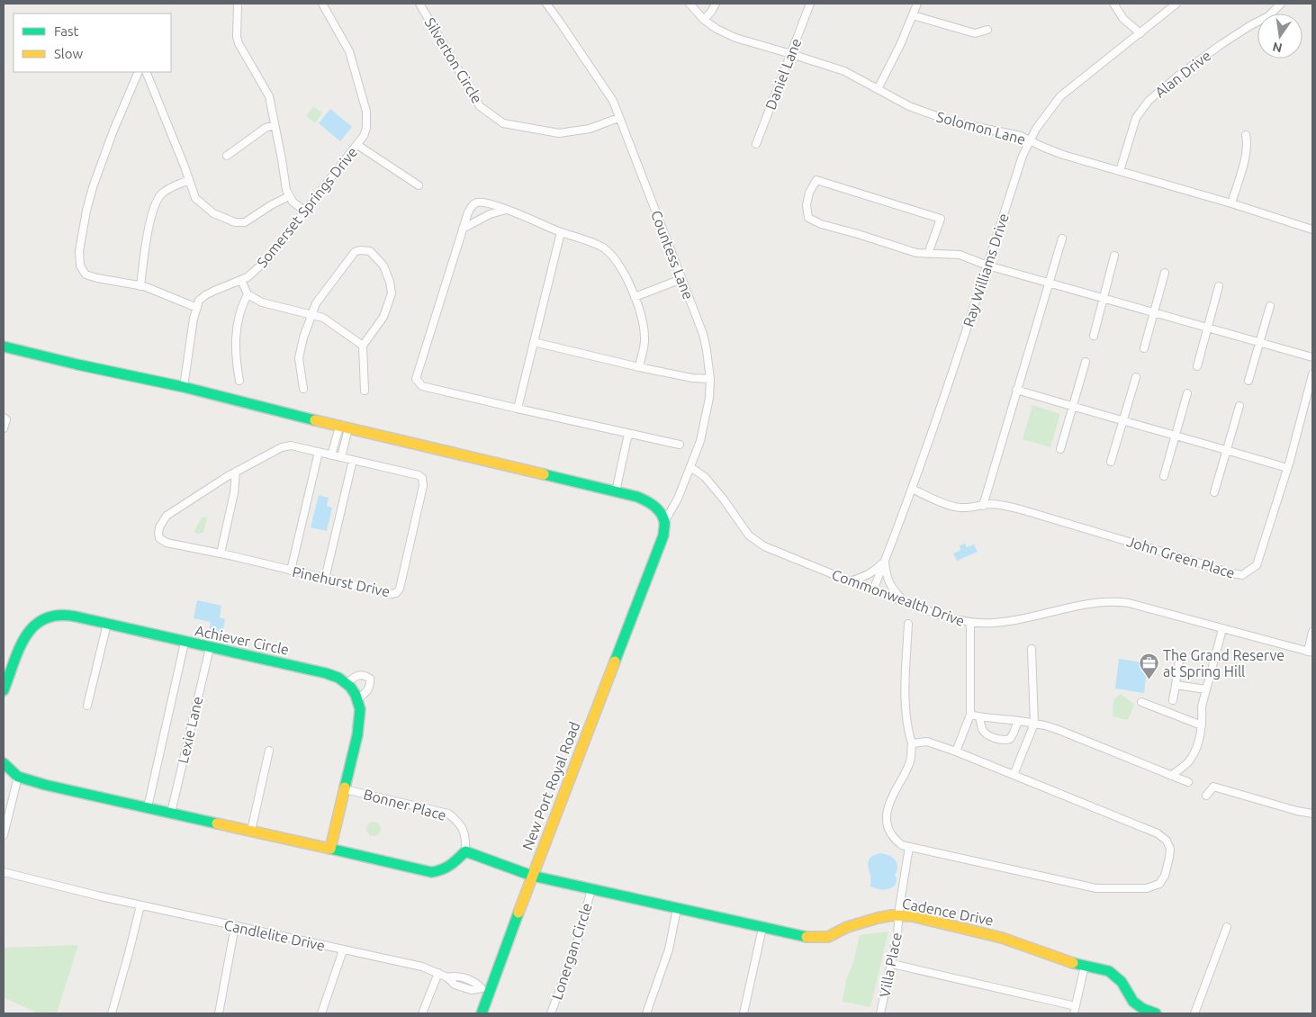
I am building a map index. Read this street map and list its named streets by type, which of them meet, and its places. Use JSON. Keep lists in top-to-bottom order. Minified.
{"streets":{"street":["Silverton Circle","Daniel Lane","Alan Drive","Solomon Lane","Somerset Springs Drive","Countess Lane","Ray Williams Drive","John Green Place","Pinehurst Drive","Commonwealth Drive","Achiever Circle","Lexie Lane","New Port Royal Road","Bonner Place","Cadence Drive","Candlelite Drive","Lonergan Circle","Villa Place"]},"crossings":[["Silverton Circle","Countess Lane"],["Daniel Lane","Solomon Lane"],["Alan Drive","Solomon Lane"],["Solomon Lane","Ray Williams Drive"],["Countess Lane","Commonwealth Drive"],["Countess Lane","New Port Royal Road"],["Ray Williams Drive","John Green Place"],["Ray Williams Drive","Commonwealth Drive"],["Achiever Circle","Lexie Lane"],["New Port Royal Road","Cadence Drive"],["New Port Royal Road","Candlelite Drive"],["Cadence Drive","Lonergan Circle"],["Cadence Drive","Villa Place"]],"places":{"office":["The Grand Reserve at Spring Hill"]},"legend":["Fast","Slow"],"north":"bottom"}
